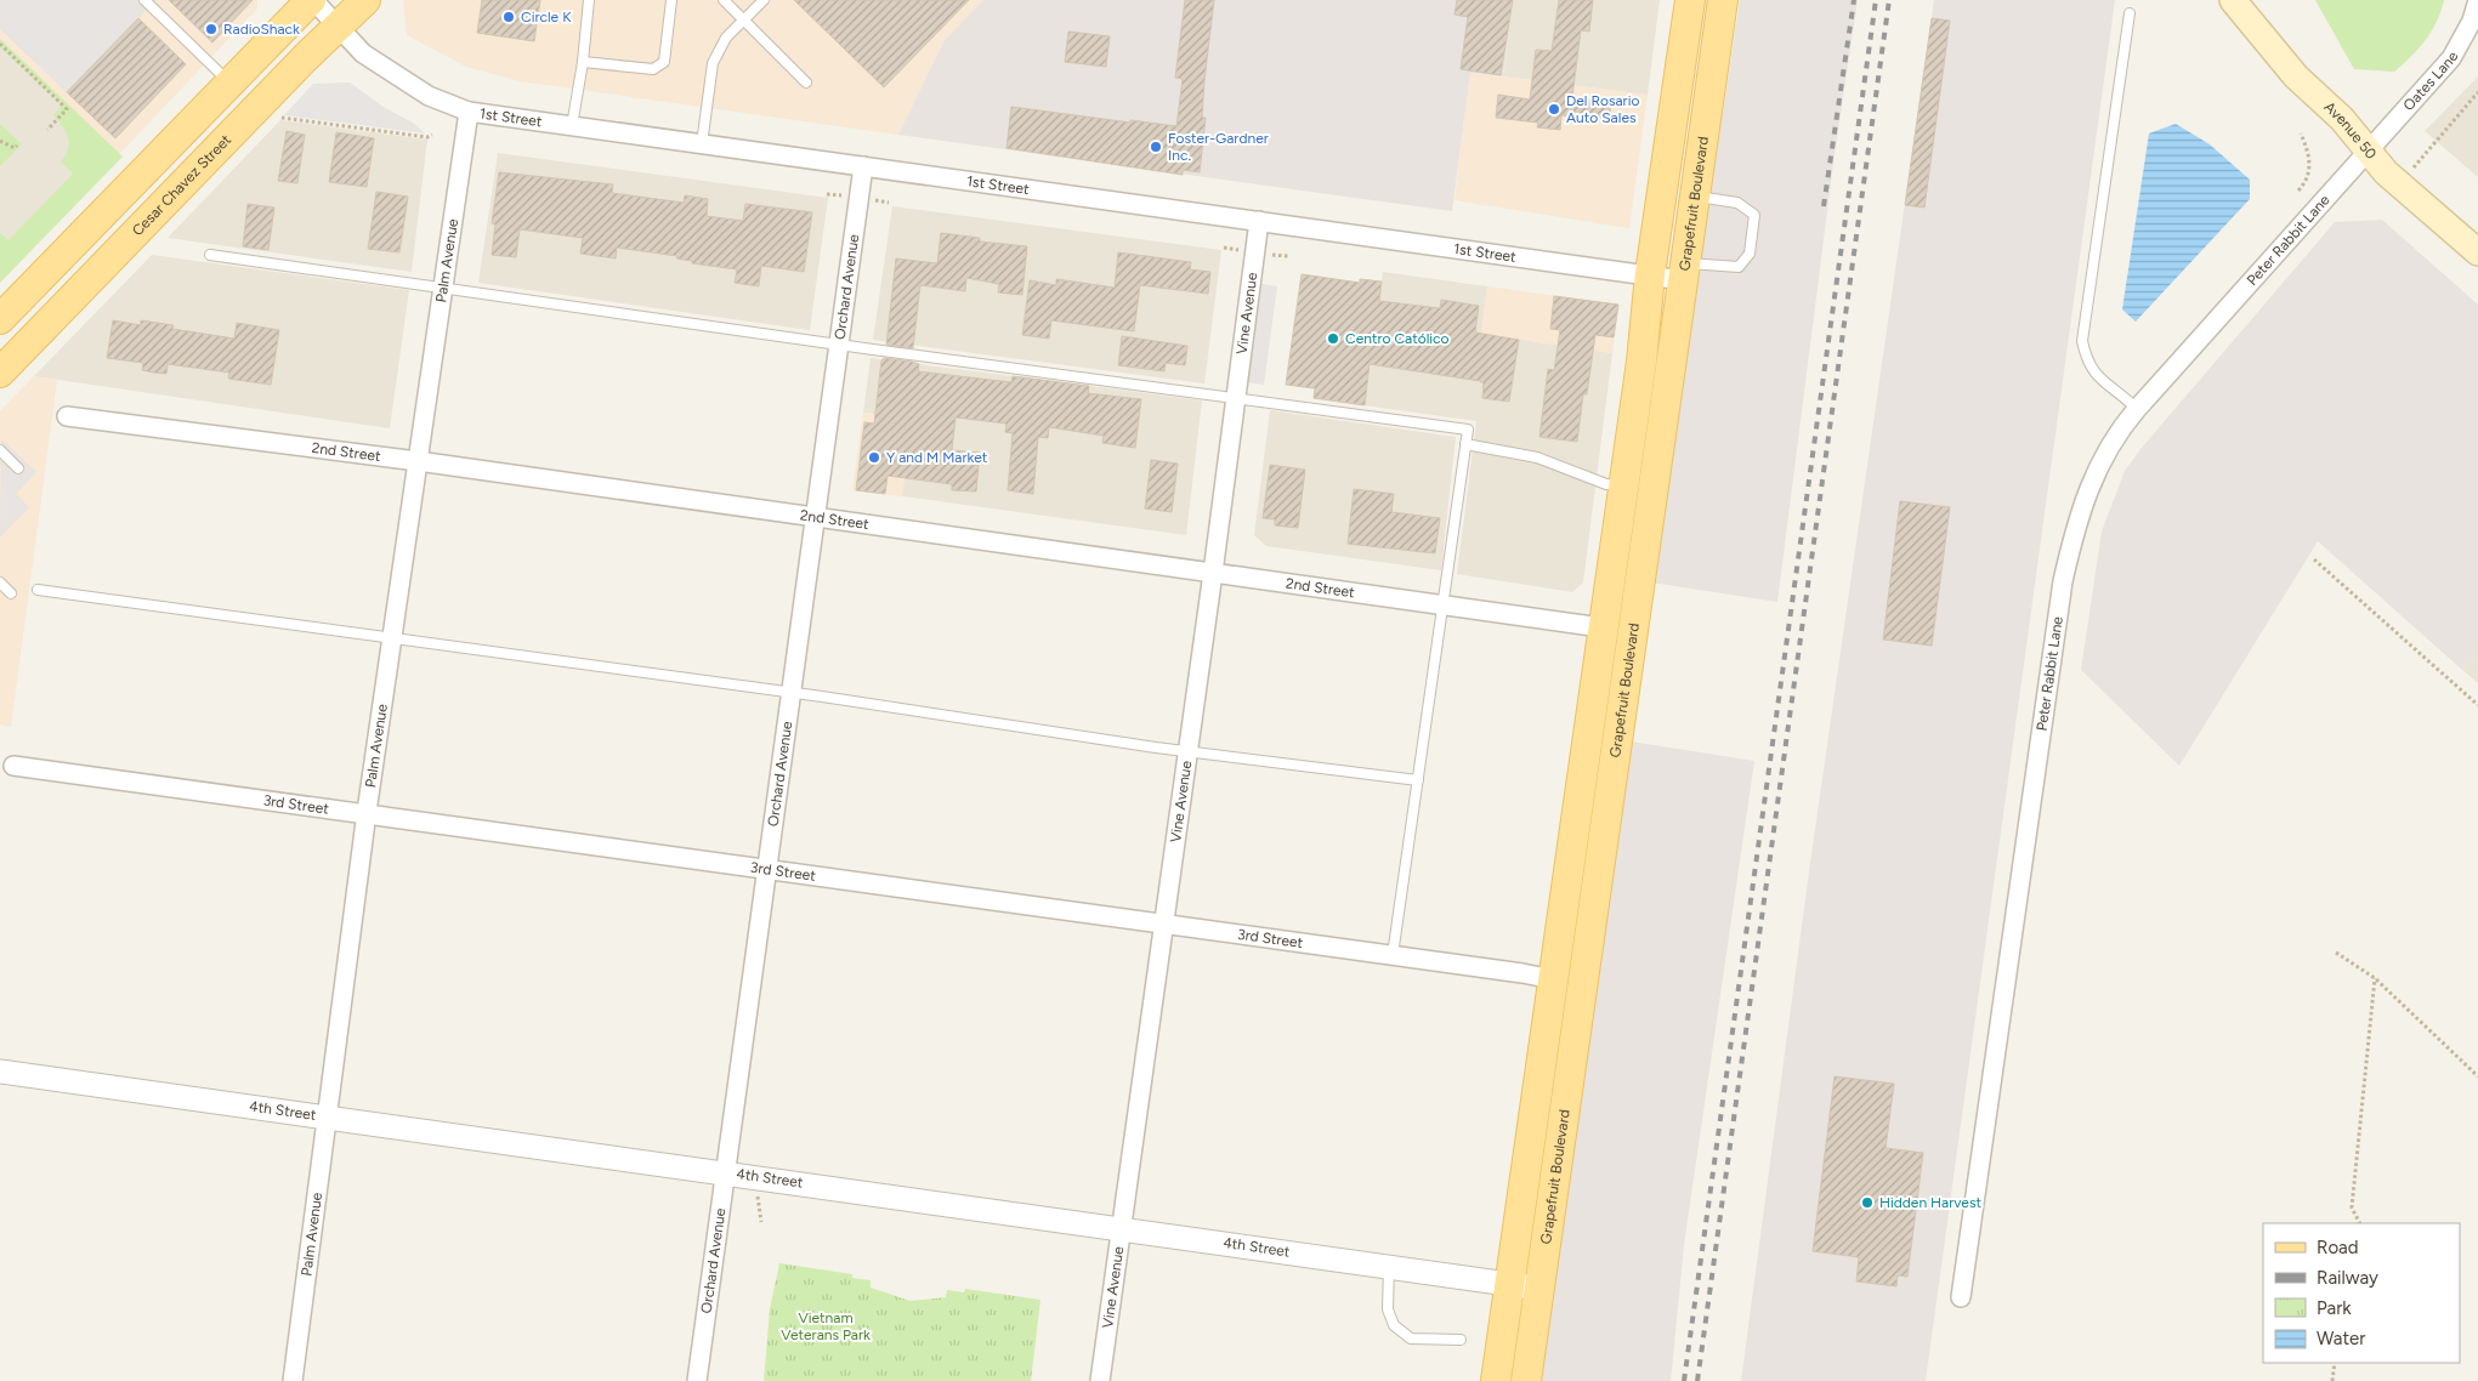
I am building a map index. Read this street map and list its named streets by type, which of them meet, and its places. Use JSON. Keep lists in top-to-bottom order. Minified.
{"streets":{"main road":["Avenue 50","Cesar Chavez Street","Grapefruit Boulevard"],"street":["Oates Lane","1st Street","Peter Rabbit Lane","Palm Avenue","Orchard Avenue","Vine Avenue","2nd Street","3rd Street","4th Street"]},"crossings":[["Oates Lane","Avenue 50"],["Oates Lane","Peter Rabbit Lane"],["1st Street","Cesar Chavez Street"],["1st Street","Grapefruit Boulevard"],["1st Street","Palm Avenue"],["1st Street","Orchard Avenue"],["1st Street","Vine Avenue"],["Avenue 50","Peter Rabbit Lane"],["Grapefruit Boulevard","2nd Street"],["Grapefruit Boulevard","3rd Street"],["Grapefruit Boulevard","4th Street"],["Palm Avenue","2nd Street"],["Palm Avenue","3rd Street"],["Palm Avenue","4th Street"],["Orchard Avenue","2nd Street"],["Orchard Avenue","3rd Street"],["Orchard Avenue","4th Street"],["Vine Avenue","2nd Street"],["Vine Avenue","3rd Street"],["Vine Avenue","4th Street"]],"parks":["Vietnam Veterans Park"],"places":["Circle K","RadioShack","Del Rosario Auto Sales","Foster-Gardner Inc.","Centro Católico","Y and M Market","Hidden Harvest"],"legend":["Road","Railway","Park","Water"]}
